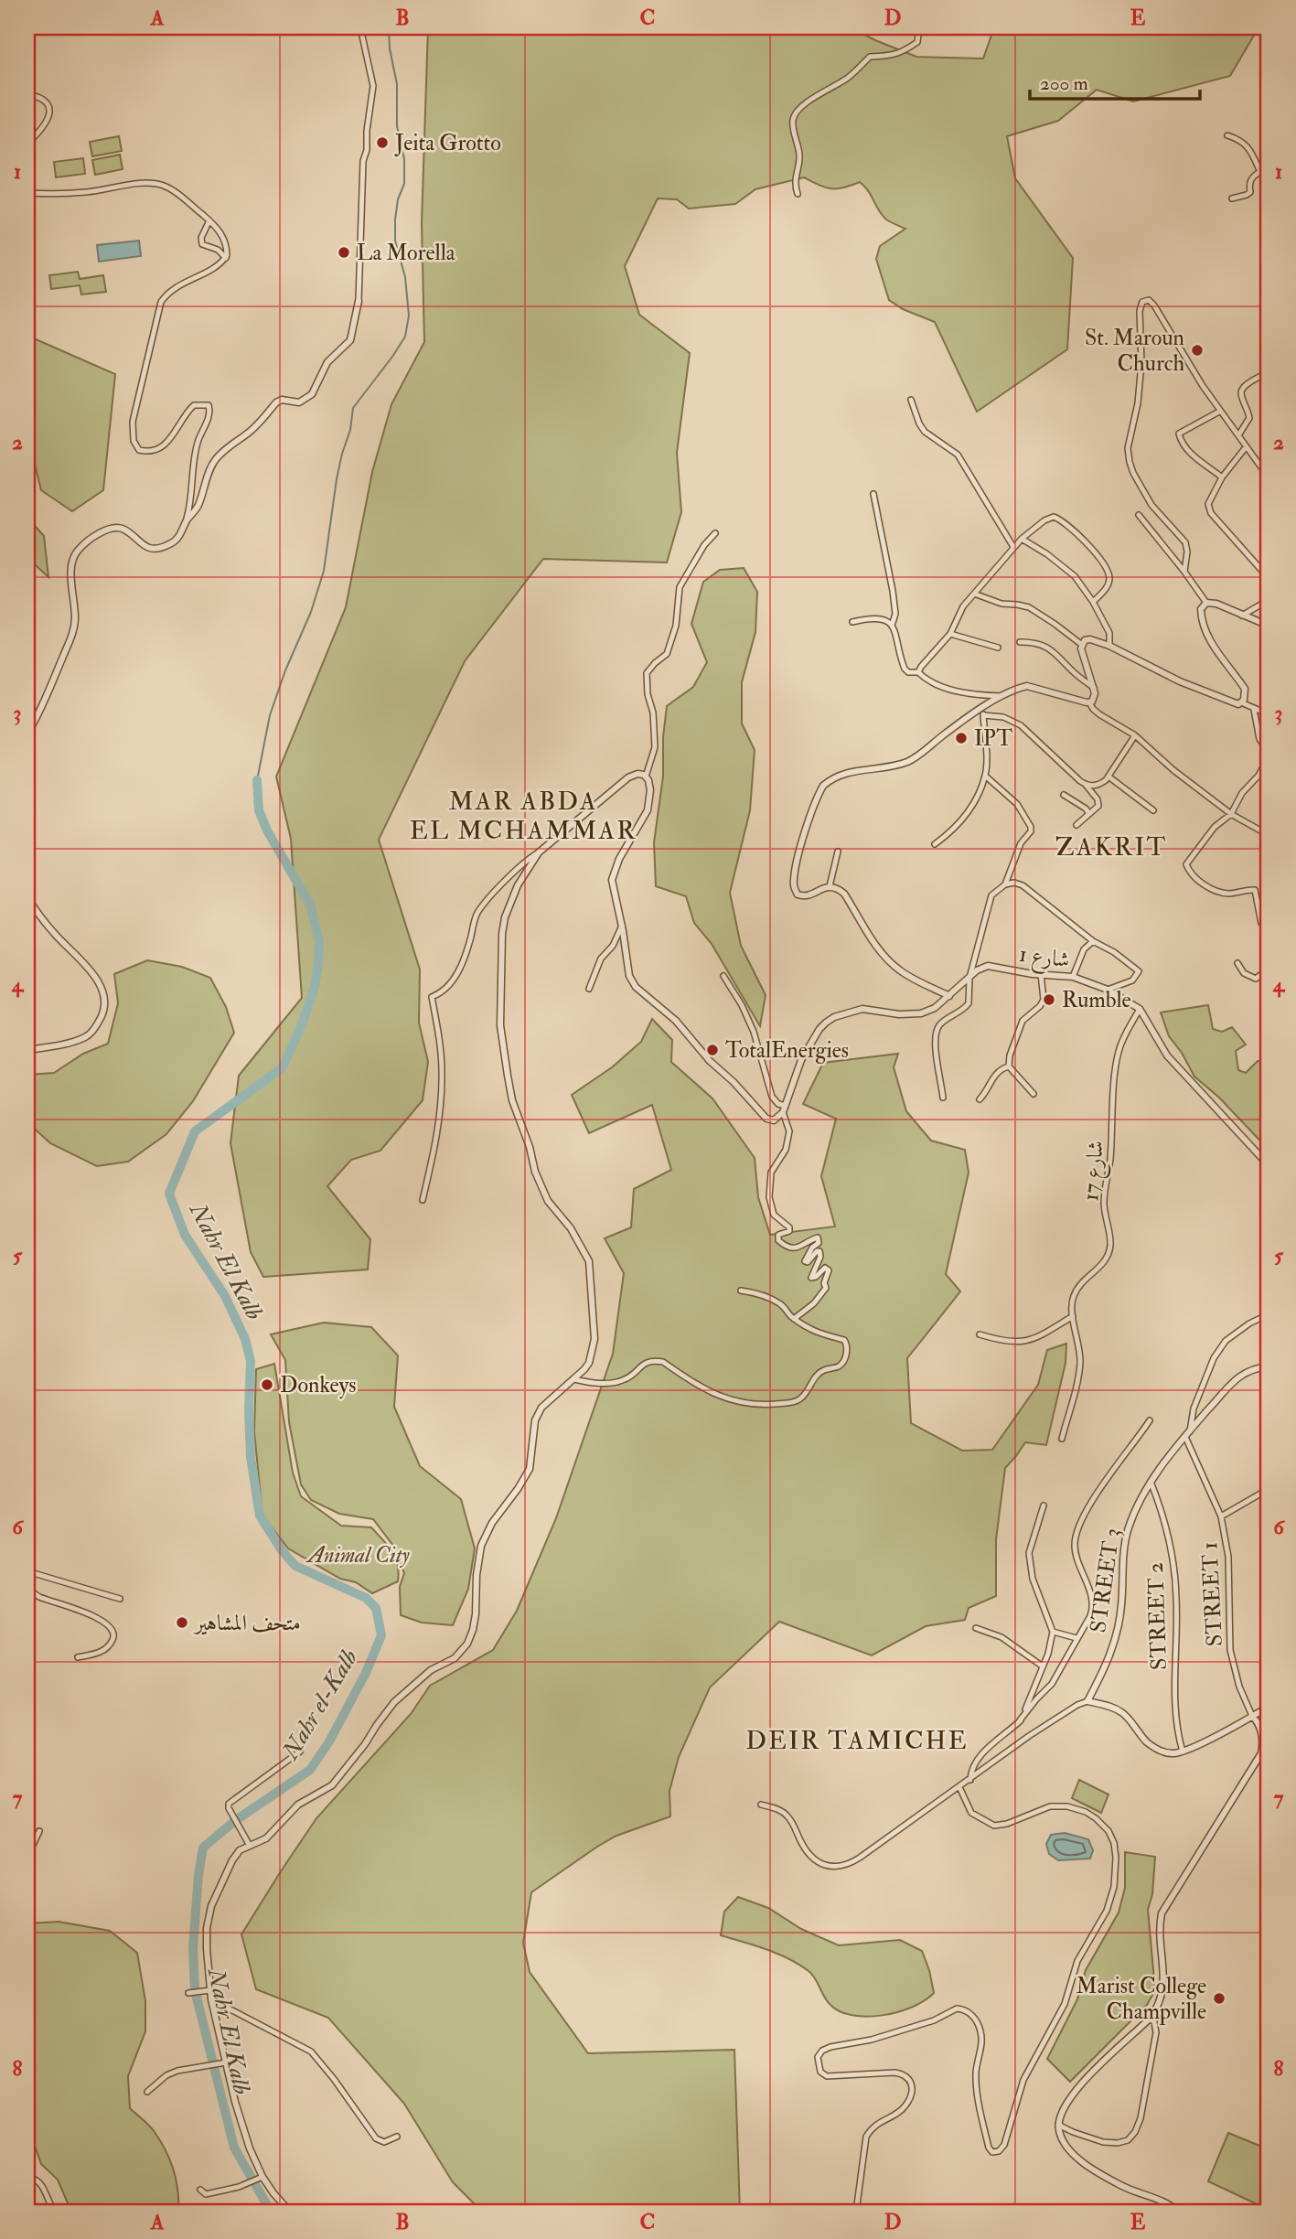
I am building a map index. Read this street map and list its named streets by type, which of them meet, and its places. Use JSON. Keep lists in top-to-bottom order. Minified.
{"streets":{"street":["شارع 1","شارع 17","STREET 3","STREET 1","STREET 2"]},"crossings":[["شارع 1","شارع 17"],["STREET 3","STREET 1"],["STREET 3","STREET 2"]],"districts":["MAR ABDA EL MCHAMMAR","ZAKRIT","DEIR TAMICHE"],"water":["Nahr El Kalb","Nahr el-Kalb"],"parks":["Animal City"],"places":["Jeita Grotto","La Morella","St. Maroun Church","IPT","Rumble","TotalEnergies","Donkeys","متحف المشاهير","Marist College Champville"],"scale_bar":"200 m","grid":{"columns":["A","B","C","D","E"],"rows":["1","2","3","4","5","6","7","8"]}}
